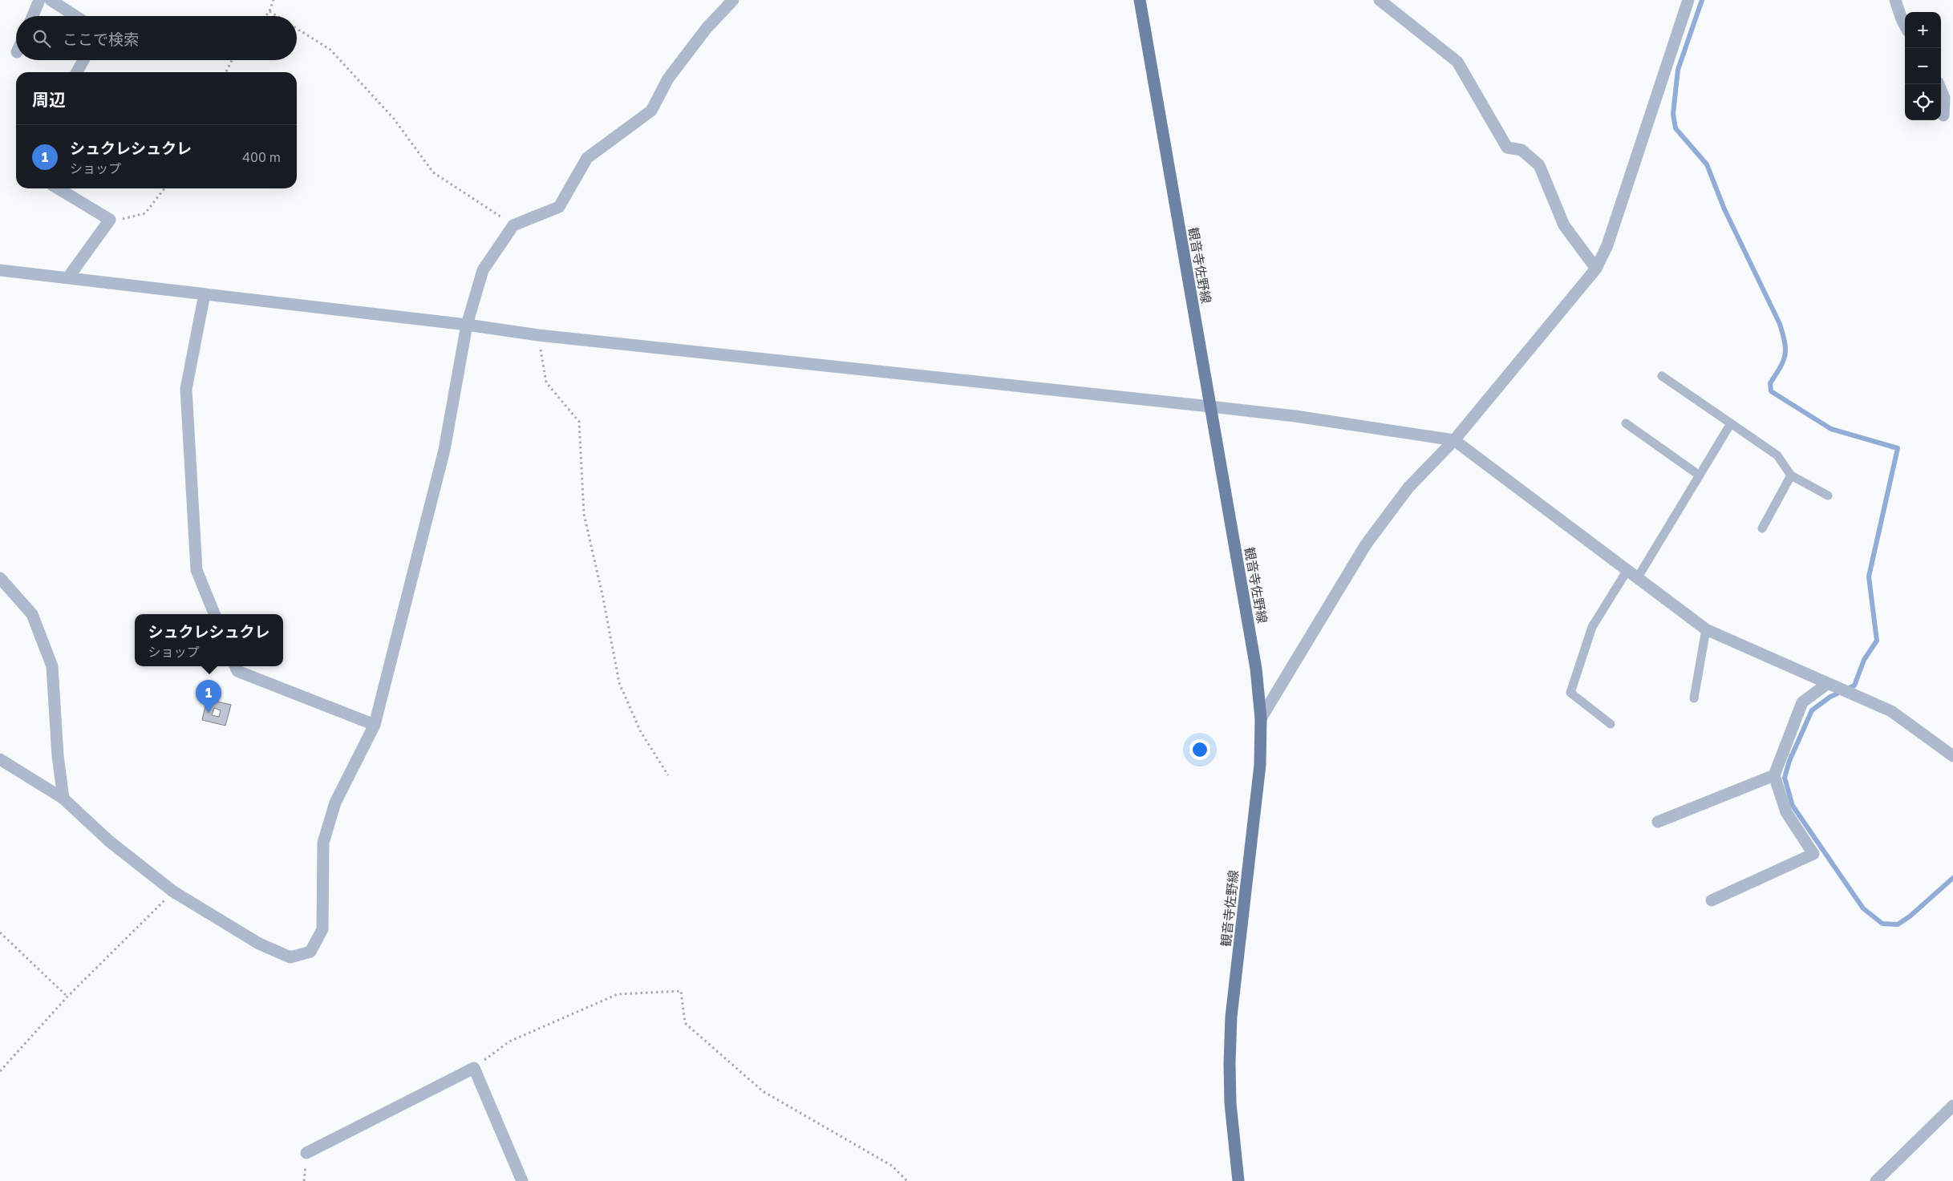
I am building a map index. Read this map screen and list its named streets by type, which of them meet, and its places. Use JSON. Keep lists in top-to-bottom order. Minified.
{"streets":{"main road":["観音寺佐野線"]},"page":{"map_buttons":["+","−"],"search":"ここで検索","heading":"周辺","list":[{"mark":"1","name":"シュクレシュクレ","note":"ショップ","value":"400 m"}],"popup":["シュクレシュクレ","ショップ"],"pins":"1"}}
